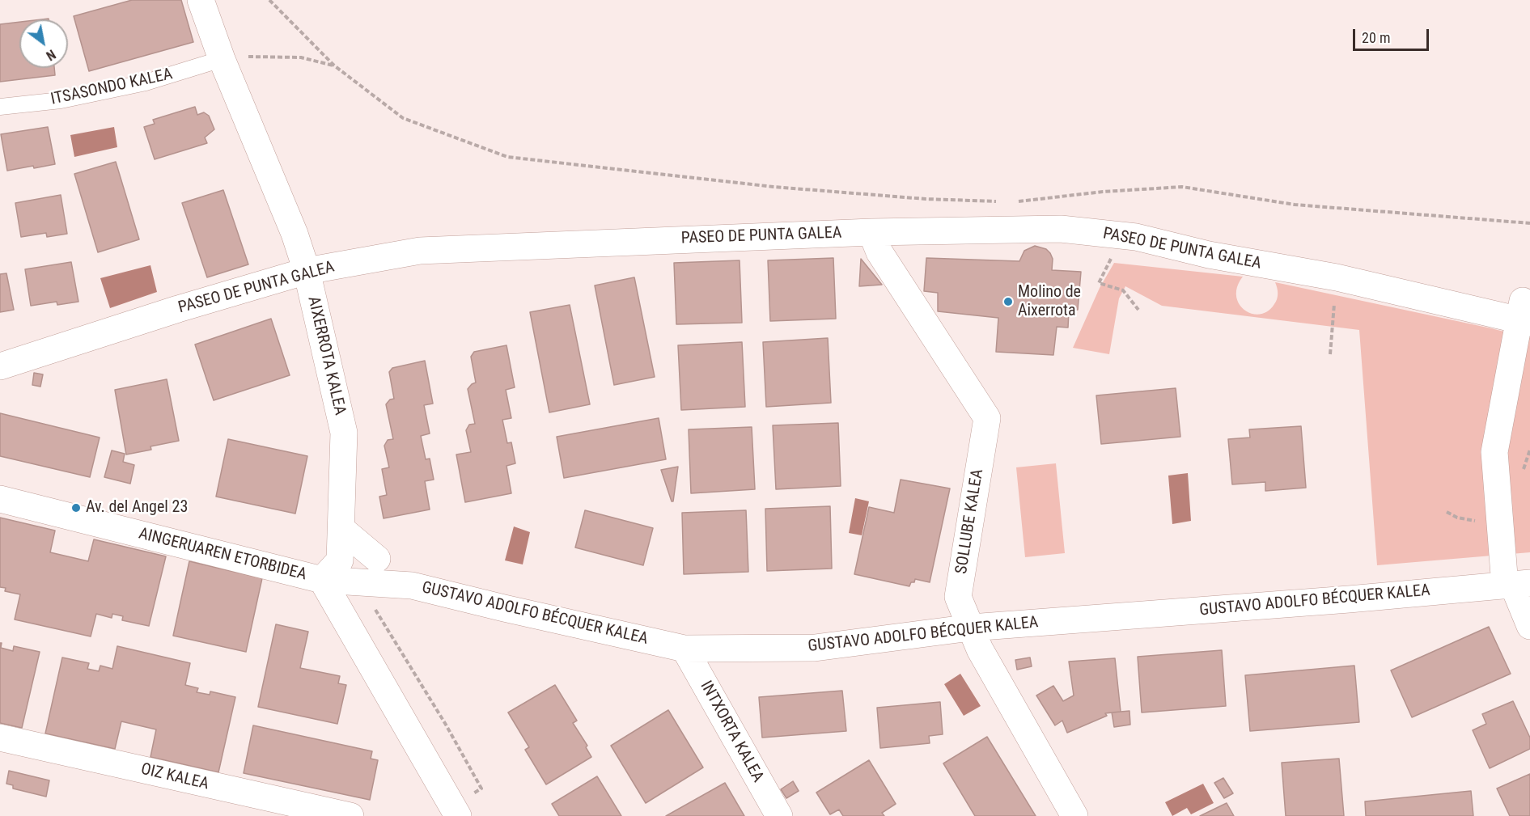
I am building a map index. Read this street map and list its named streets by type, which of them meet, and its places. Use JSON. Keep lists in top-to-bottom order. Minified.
{"streets":{"street":["PASEO DE PUNTA GALEA","AIXERROTA KALEA","SOLLUBE KALEA","AINGERUAREN ETORBIDEA","GUSTAVO ADOLFO BÉCQUER KALEA","INTXORTA KALEA","OIZ KALEA"],"lane":["ITSASONDO KALEA"]},"crossings":[["ITSASONDO KALEA","AIXERROTA KALEA"],["PASEO DE PUNTA GALEA","AIXERROTA KALEA"],["PASEO DE PUNTA GALEA","SOLLUBE KALEA"],["AIXERROTA KALEA","AINGERUAREN ETORBIDEA"],["AIXERROTA KALEA","GUSTAVO ADOLFO BÉCQUER KALEA"],["SOLLUBE KALEA","GUSTAVO ADOLFO BÉCQUER KALEA"],["AINGERUAREN ETORBIDEA","GUSTAVO ADOLFO BÉCQUER KALEA"],["GUSTAVO ADOLFO BÉCQUER KALEA","INTXORTA KALEA"]],"places":["Molino de Aixerrota","Av. del Angel 23"],"scale_bar":"20 m","north":"bottom right"}
